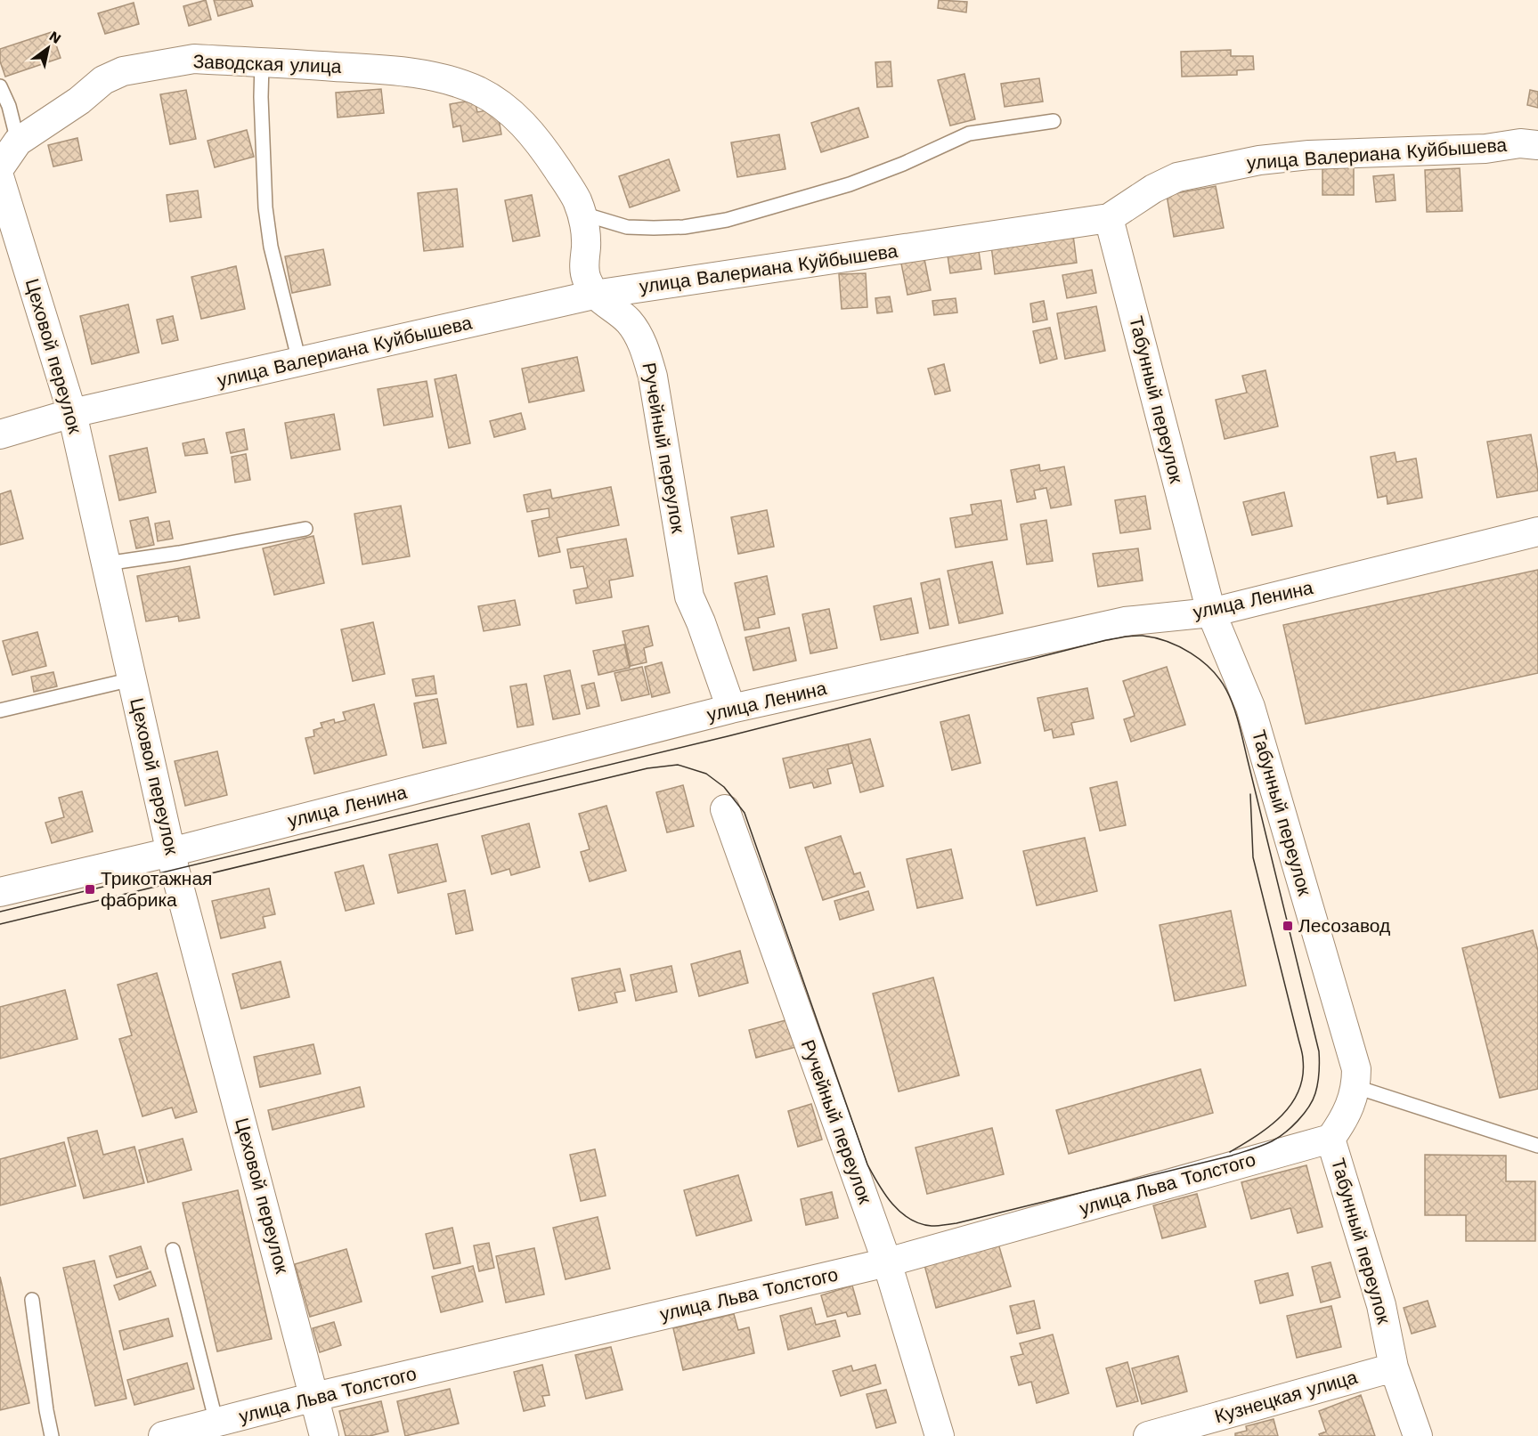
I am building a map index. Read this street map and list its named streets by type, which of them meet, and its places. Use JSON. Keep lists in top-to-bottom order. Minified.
{"streets":{"street":["Заводская улица","улица Валериана Куйбышева","Цеховой переулок","Табунный переулок","Ручейный переулок","улица Ленина","улица Льва Толстого","Кузнецкая улица"]},"crossings":[["улица Валериана Куйбышева","Цеховой переулок"],["улица Валериана Куйбышева","Табунный переулок"],["улица Валериана Куйбышева","Ручейный переулок"],["Цеховой переулок","улица Ленина"],["Цеховой переулок","улица Льва Толстого"],["Табунный переулок","улица Ленина"],["Табунный переулок","улица Льва Толстого"],["Табунный переулок","Кузнецкая улица"],["Ручейный переулок","улица Ленина"],["Ручейный переулок","улица Льва Толстого"]],"places":{"transit":["Трикотажная фабрика","Лесозавод"]},"north":"top right"}
